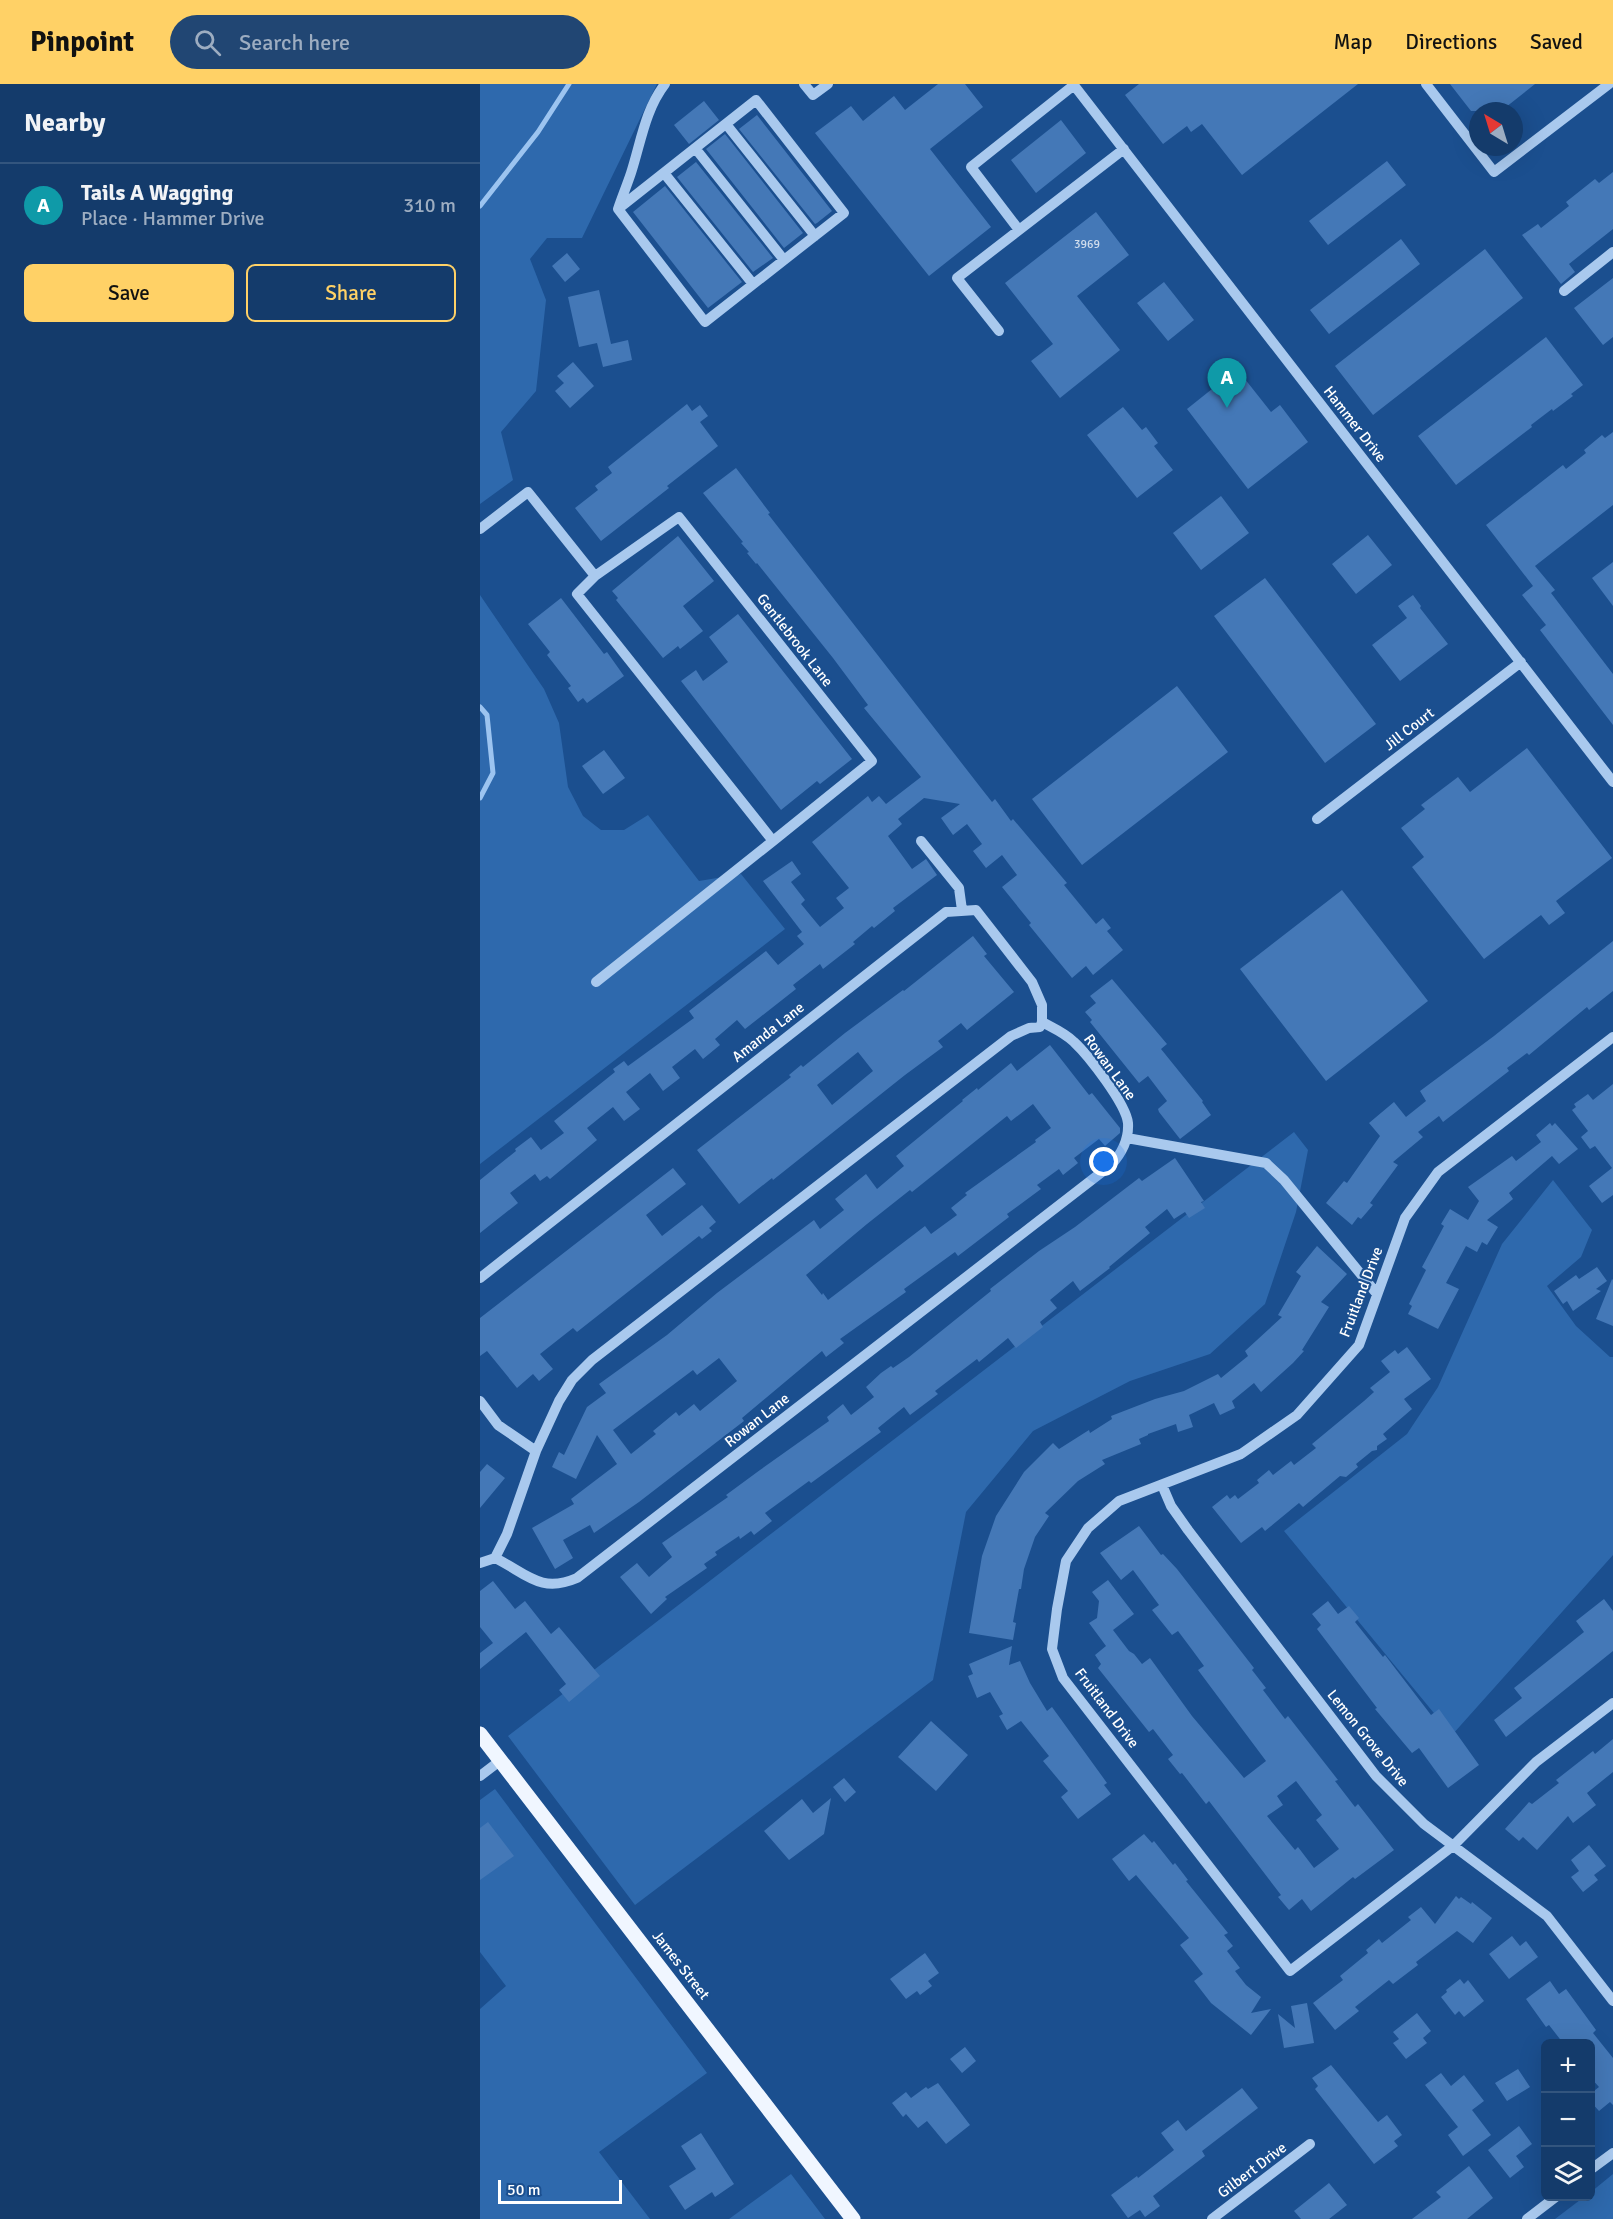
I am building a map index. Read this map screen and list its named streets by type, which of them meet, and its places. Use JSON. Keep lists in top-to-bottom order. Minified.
{"streets":{"main road":["James Street"],"street":["Hammer Drive","Gentlebrook Lane","Jill Court","Amanda Lane","Rowan Lane","Fruitland Drive","Lemon Grove Drive","Gilbert Drive"]},"crossings":[["Hammer Drive","Jill Court"],["Fruitland Drive","Lemon Grove Drive"]],"house_numbers":["3969"],"scale_bar":"50 m","north":"top left","page":{"header":"Pinpoint","search":"Search here","nav":["Map","Directions","Saved"],"heading":"Nearby","list":[{"mark":"A","name":"Tails A Wagging","note":"Place · Hammer Drive","value":"310 m"}],"buttons":["Save","Share"],"pins":"A","map_buttons":["+","−"],"scale":"50 m"}}
